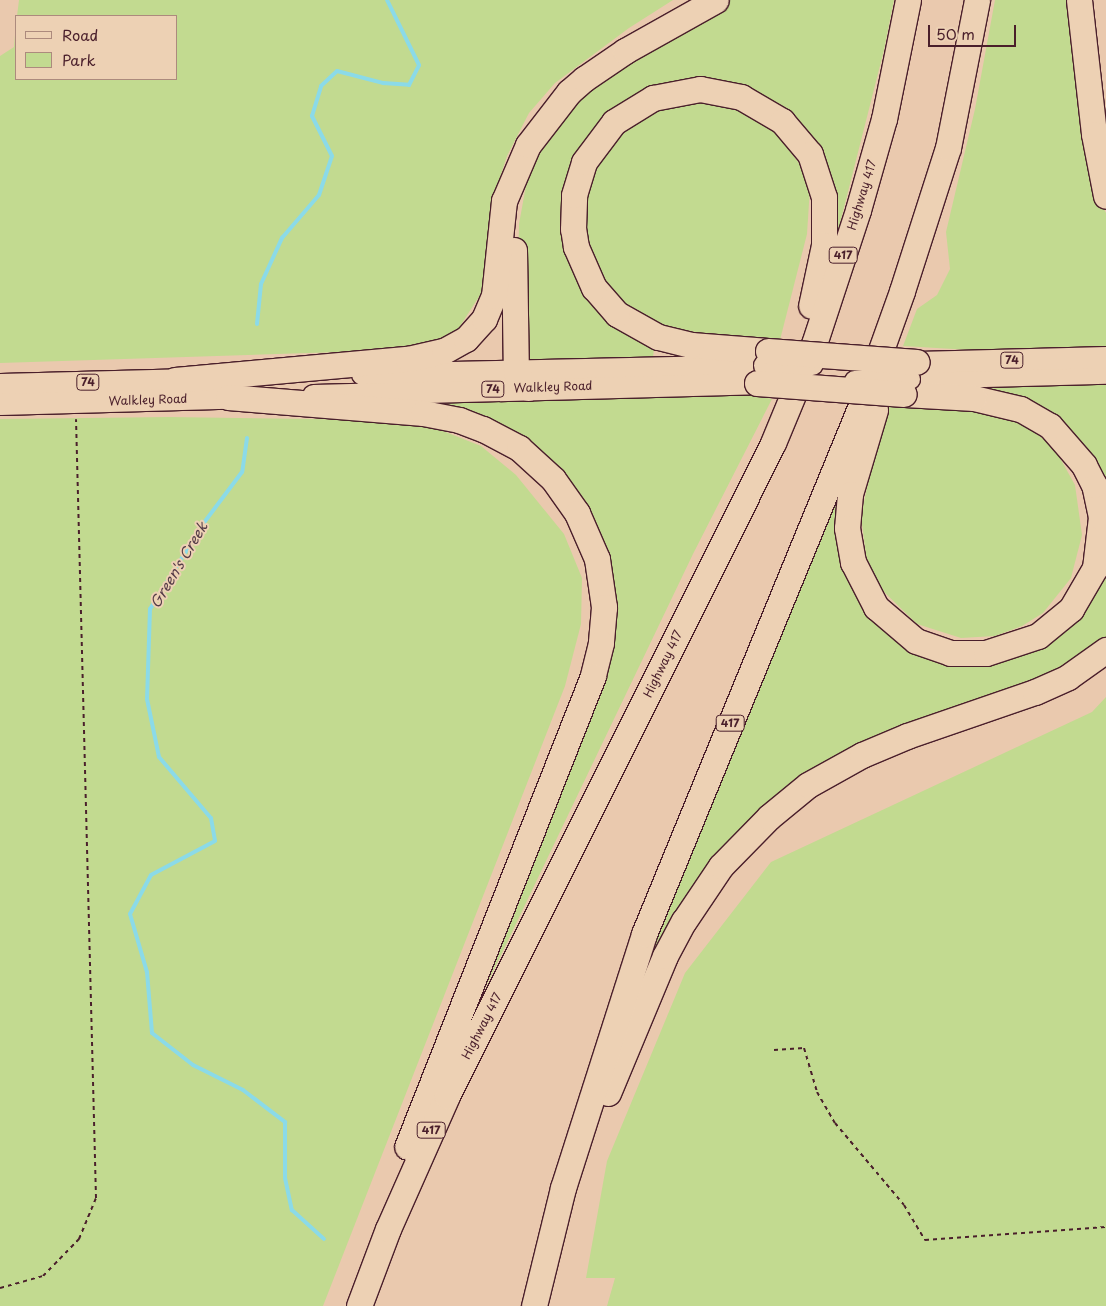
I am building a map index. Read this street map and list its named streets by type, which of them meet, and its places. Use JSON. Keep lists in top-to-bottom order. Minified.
{"streets":{"highway":["Highway 417","417"],"main road":["74","Walkley Road"]},"water":["Green's Creek"],"legend":["Road","Park"],"scale_bar":"50 m"}
